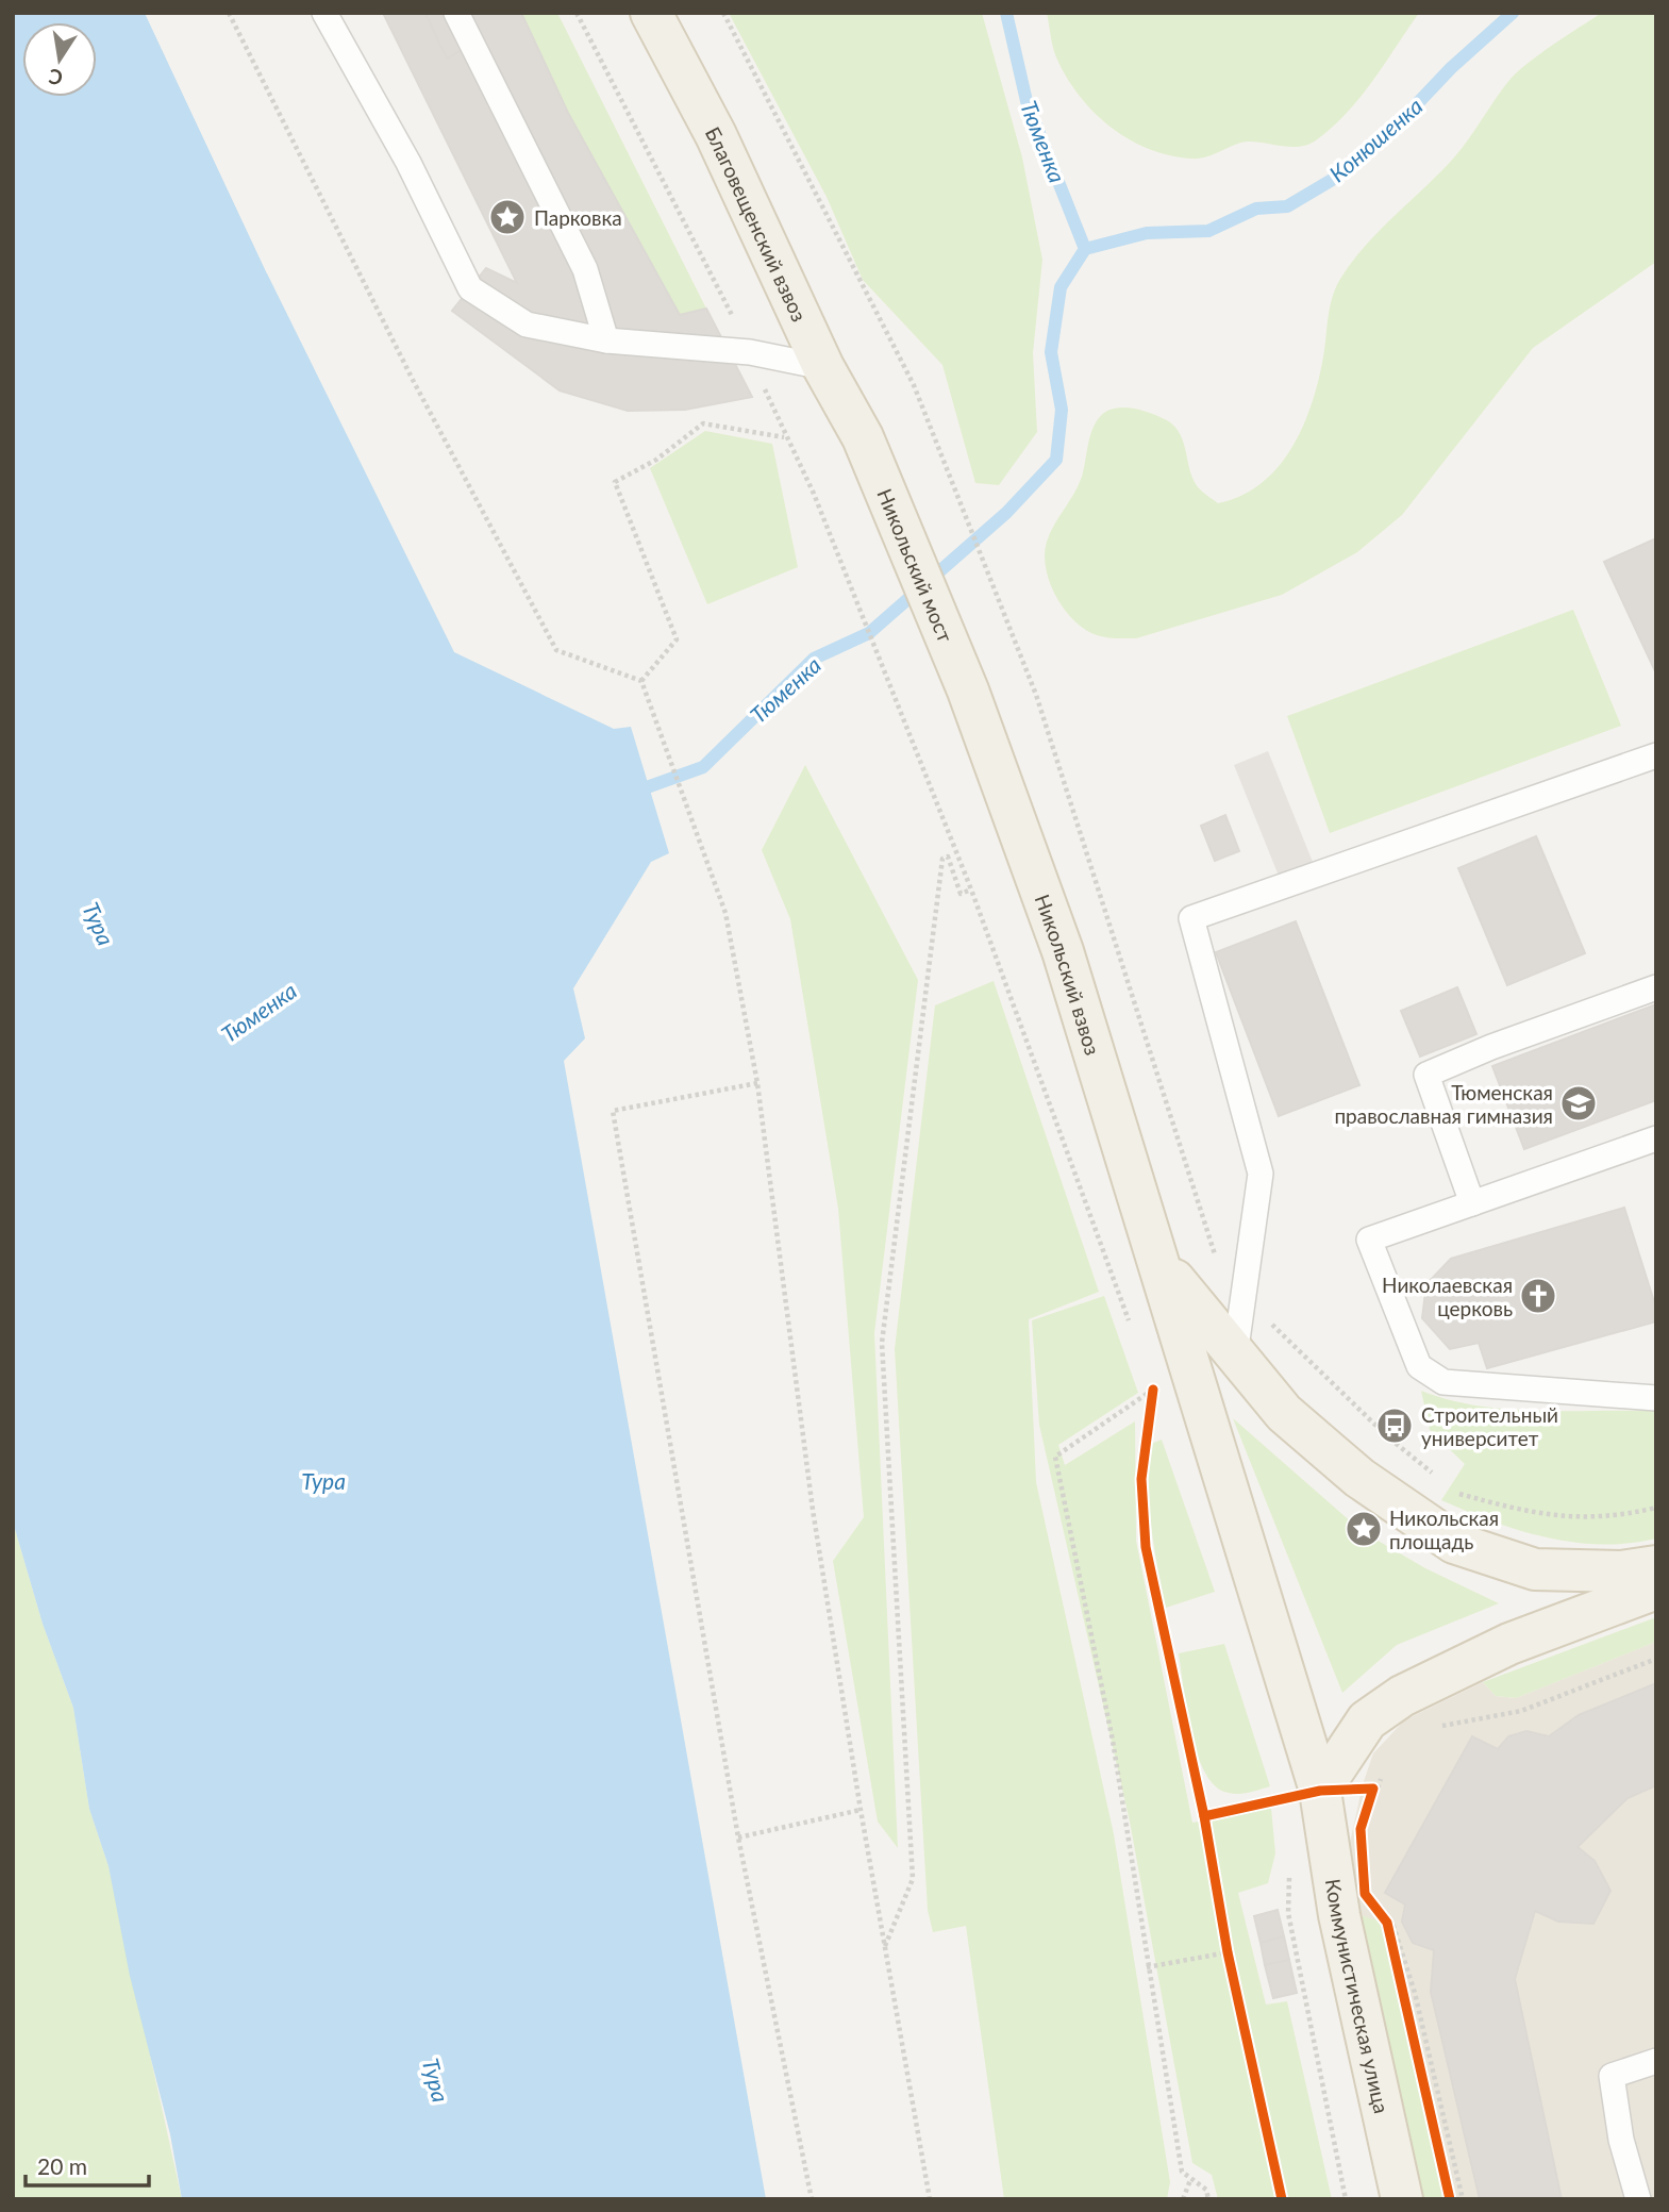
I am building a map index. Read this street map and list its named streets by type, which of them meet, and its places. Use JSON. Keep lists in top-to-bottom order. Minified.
{"streets":{"main road":["Благовещенский взвоз","Никольский мост","Никольский взвоз","Коммунистическая улица"]},"crossings":[["Благовещенский взвоз","Никольский мост"],["Никольский мост","Никольский взвоз"],["Никольский взвоз","Коммунистическая улица"]],"water":["Конюшенка","Тюменка","Тура"],"places":{"place":["Парковка","Никольская площадь"],"school or university":["Тюменская православная гимназия"],"church":["Николаевская церковь"],"bus stop":["Строительный университет"]},"scale_bar":"20 m","north":"bottom"}
